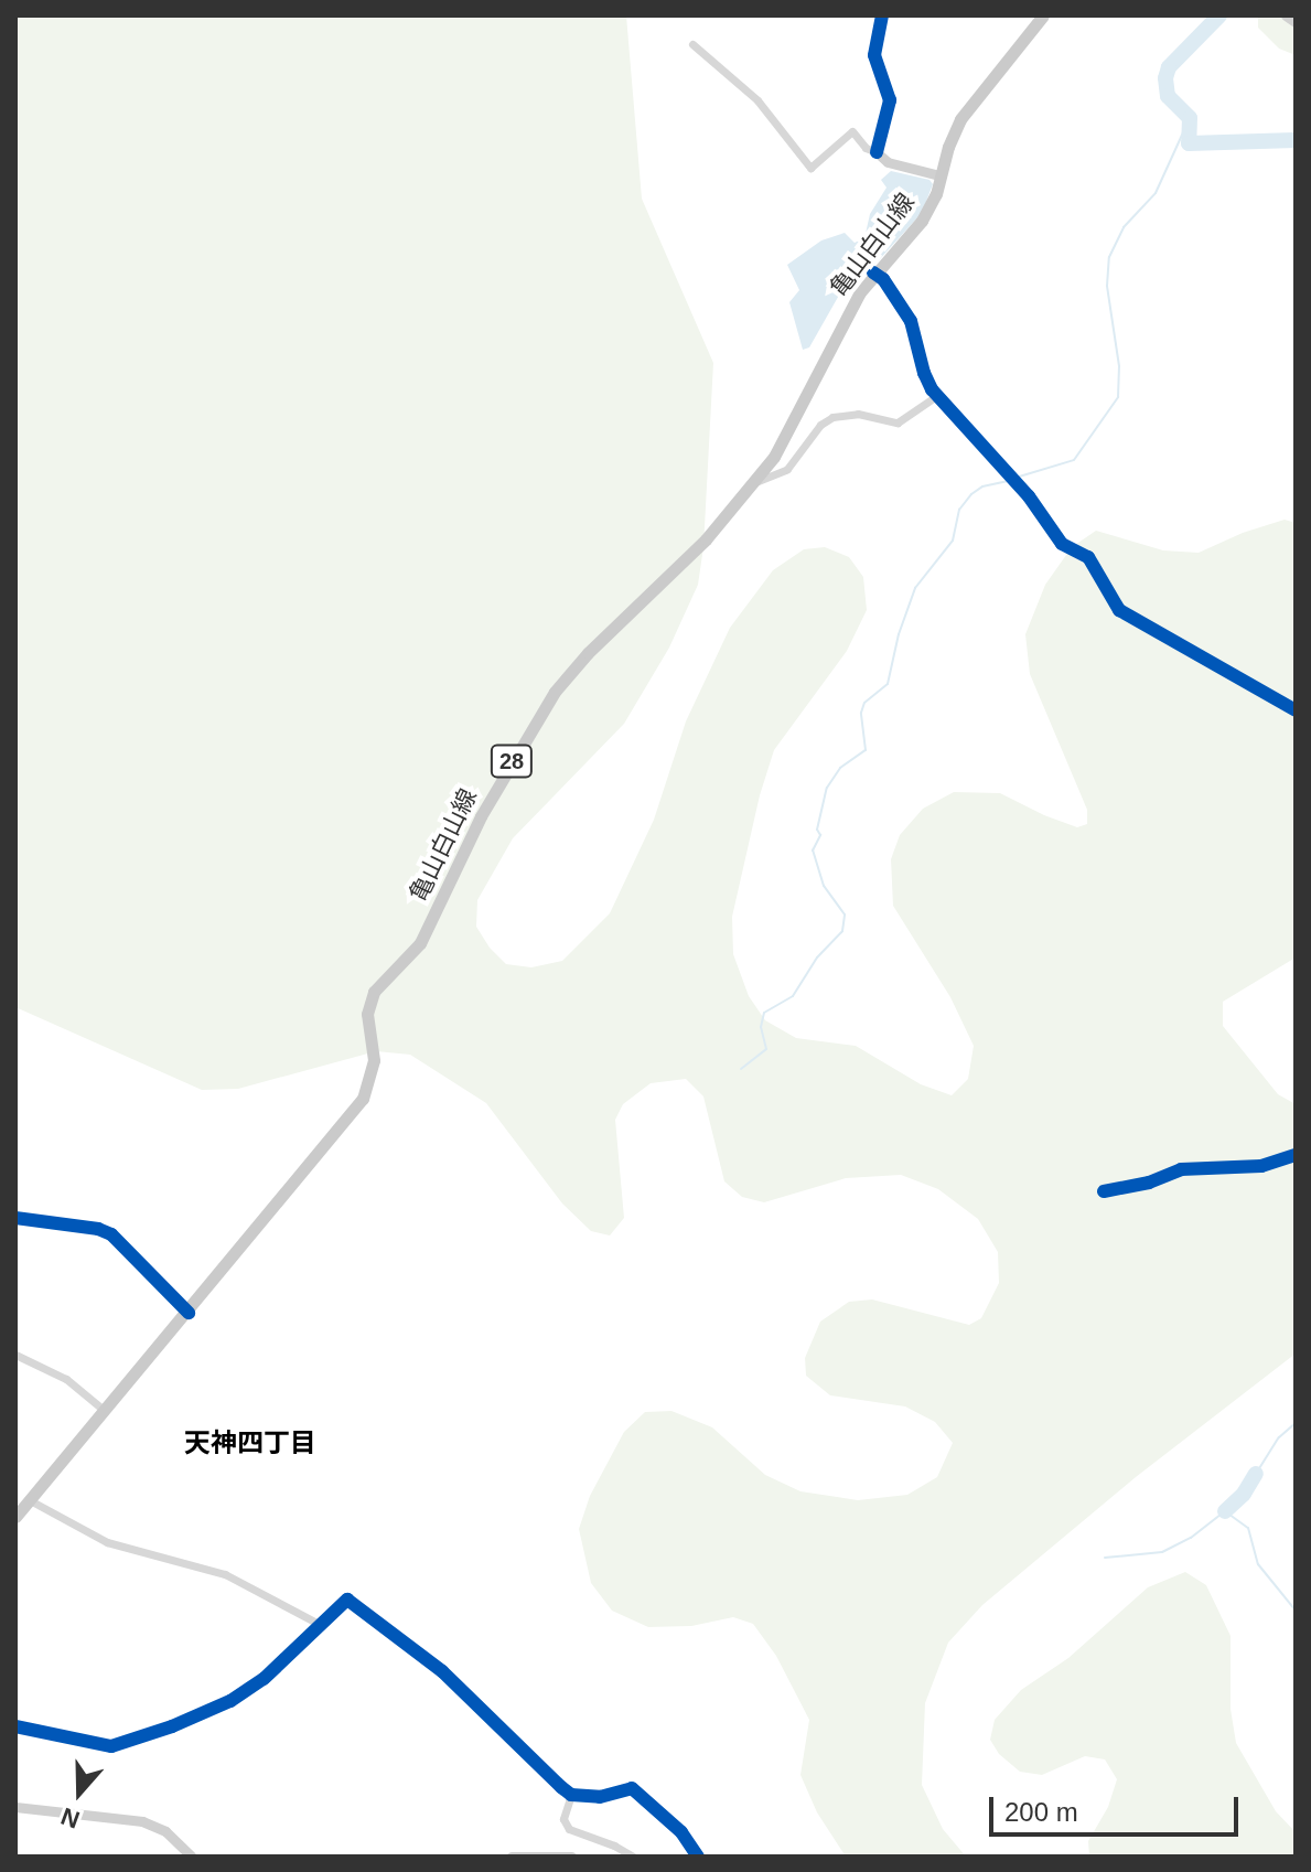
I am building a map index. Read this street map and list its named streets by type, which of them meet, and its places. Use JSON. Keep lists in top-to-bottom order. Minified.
{"streets":{"main road":["亀山白山線","28"]},"districts":["天神四丁目"],"scale_bar":"200 m","north":"bottom"}
